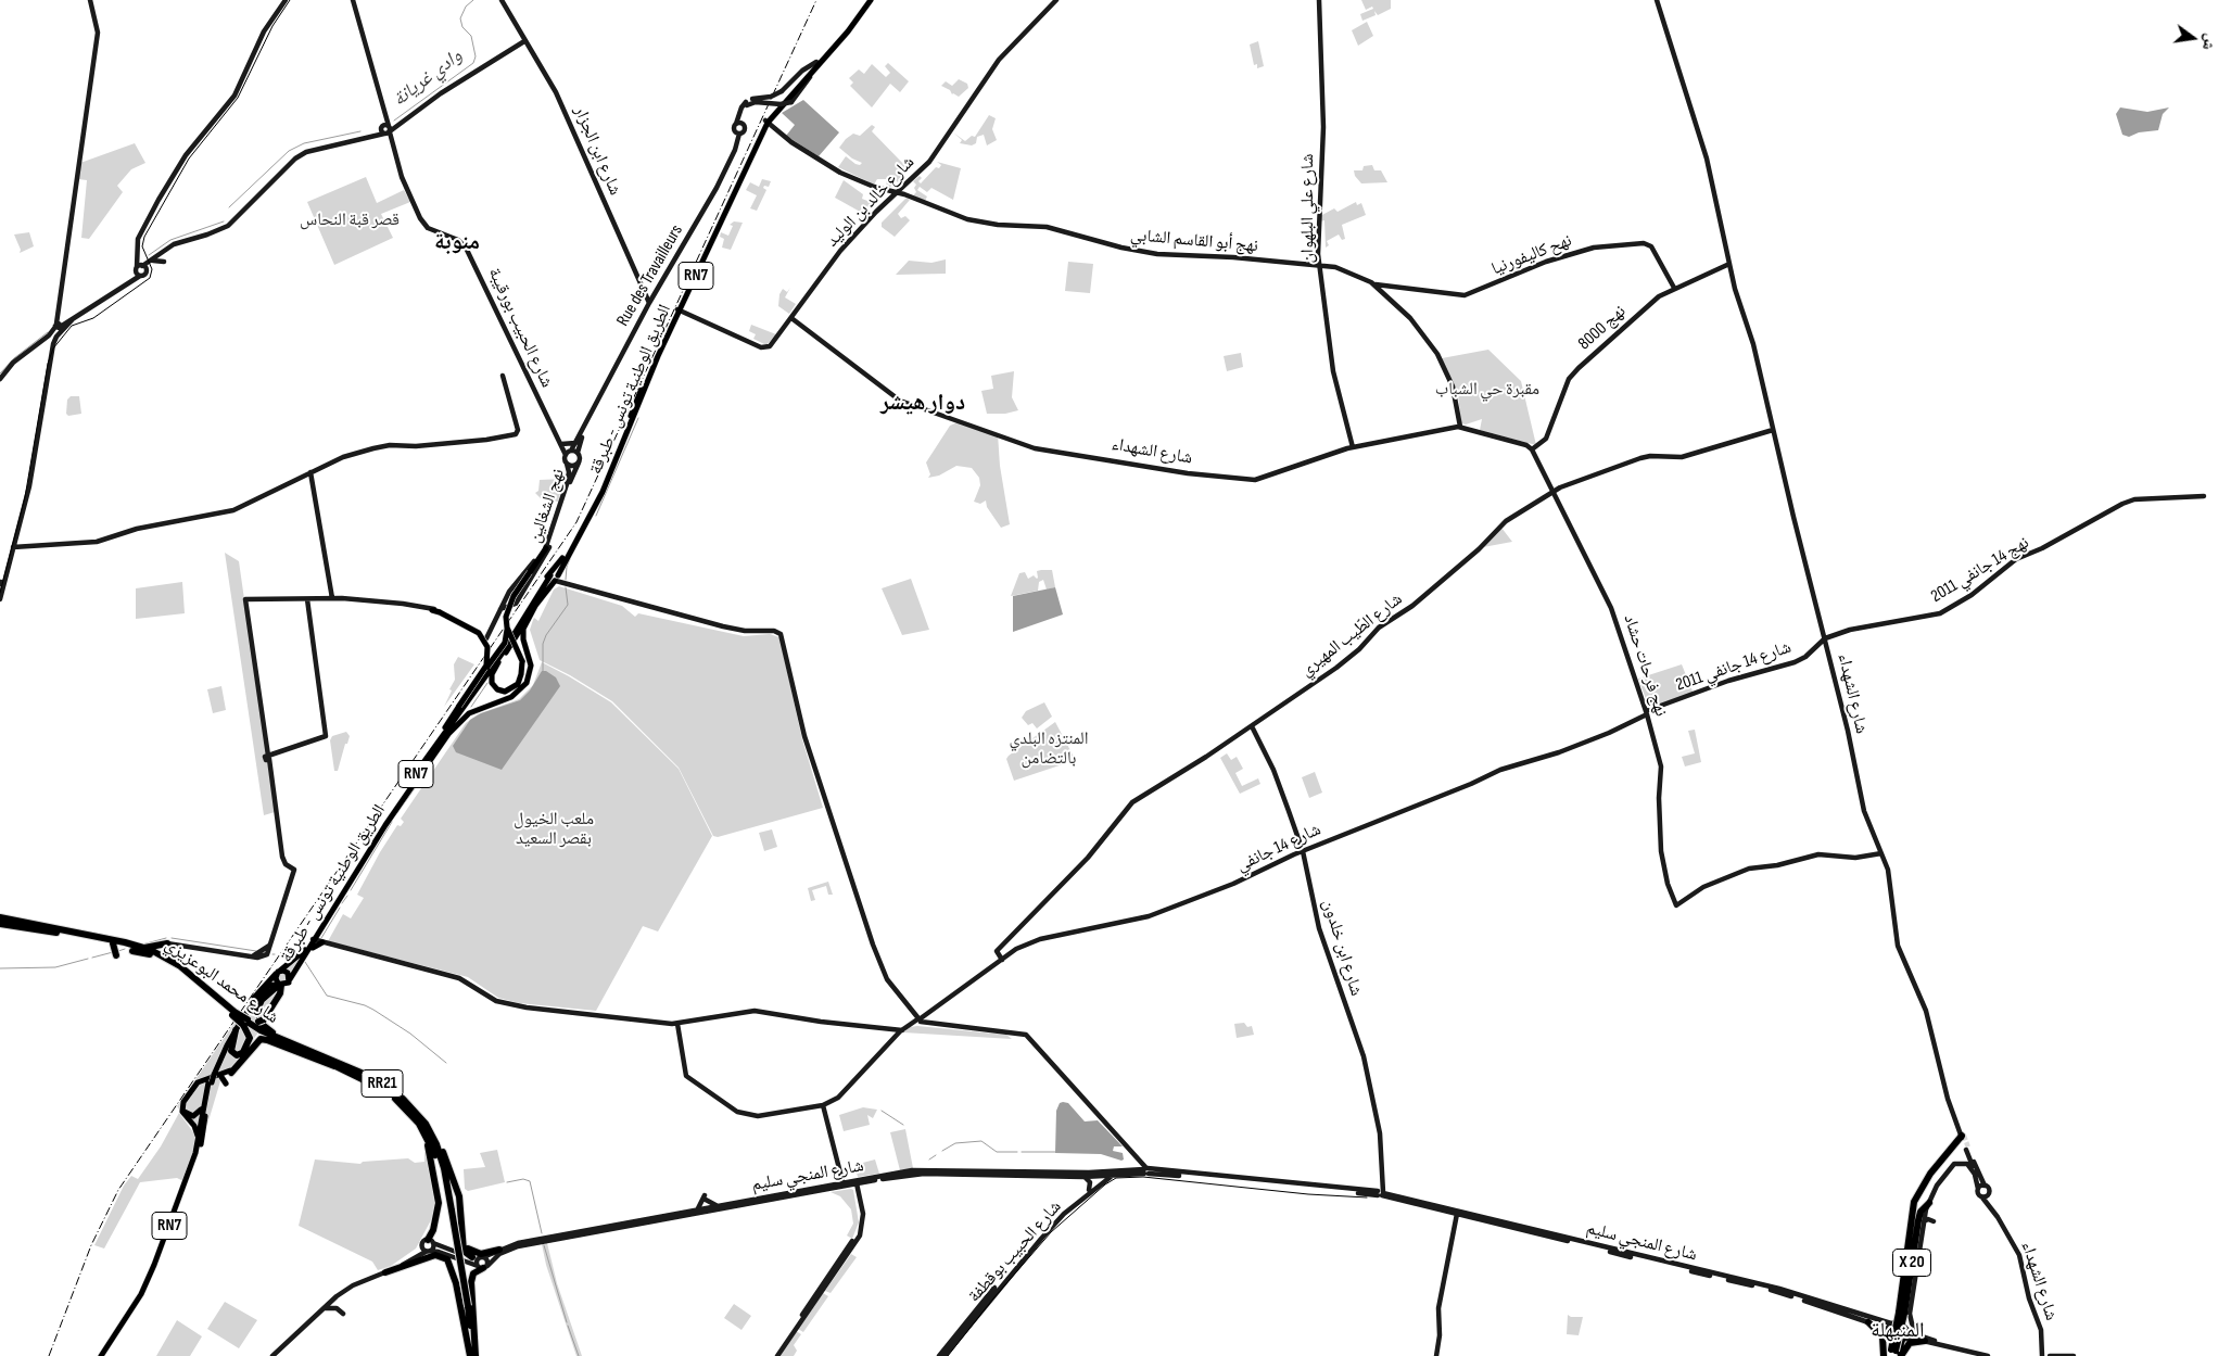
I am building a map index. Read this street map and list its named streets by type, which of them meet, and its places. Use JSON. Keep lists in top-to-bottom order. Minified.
{"streets":{"highway":["شارع محمد البوعزيزي","RR21","X 20"],"main road":["RN7","الطريق الوطنية تونس - طبرقة"],"street":["شارع ابن الجزار","شارع خالد بن الوليد","شارع علي البلهوان","نهج أبو القاسم الشابي","نهح كاليفورنيا","Rue des Travailleurs","شارع الحبيب بورقيبة","نهج 8000","شارع الشهداء","نهج الشغالين","نهج 14 جانفي 2011","شارع الطّيب المهيري","نهج فرحات حشاد","شارع 14 جانفي 2011","شارع 14 جانفي","شارع ابن خلدون","شارع المنجي سليم","شارع الحبيب بوقطفة"]},"crossings":[["شارع ابن الجزار","Rue des Travailleurs"],["شارع خالد بن الوليد","نهج أبو القاسم الشابي"],["شارع خالد بن الوليد","الطريق الوطنية تونس - طبرقة"],["شارع خالد بن الوليد","شارع الشهداء"],["شارع علي البلهوان","نهج أبو القاسم الشابي"],["شارع علي البلهوان","شارع الشهداء"],["نهج أبو القاسم الشابي","نهح كاليفورنيا"],["نهج أبو القاسم الشابي","الطريق الوطنية تونس - طبرقة"],["نهج أبو القاسم الشابي","شارع الشهداء"],["نهح كاليفورنيا","نهج 8000"],["Rue des Travailleurs","شارع الحبيب بورقيبة"],["RN7","الطريق الوطنية تونس - طبرقة"],["نهج 8000","شارع الشهداء"],["نهج 8000","نهج فرحات حشاد"],["شارع الشهداء","نهج 14 جانفي 2011"],["شارع الشهداء","شارع الطّيب المهيري"],["شارع الشهداء","نهج فرحات حشاد"],["شارع الشهداء","شارع 14 جانفي 2011"],["نهج 14 جانفي 2011","شارع 14 جانفي 2011"],["شارع الطّيب المهيري","نهج فرحات حشاد"],["شارع الطّيب المهيري","شارع 14 جانفي"],["شارع الطّيب المهيري","شارع ابن خلدون"],["نهج فرحات حشاد","شارع 14 جانفي 2011"],["نهج فرحات حشاد","شارع 14 جانفي"],["شارع 14 جانفي 2011","شارع 14 جانفي"],["شارع 14 جانفي","شارع ابن خلدون"],["شارع ابن خلدون","شارع المنجي سليم"],["شارع المنجي سليم","شارع الحبيب بوقطفة"]],"districts":["منوبة","دوار هيشر","المنيهلة"],"water":["وادي غريانة"],"parks":["قصر قبة النحاس","مقبرة حي الشباب","المنتزه البلدي بالتضامن","ملعب الخيول بقصر السعيد"],"north":"right"}
